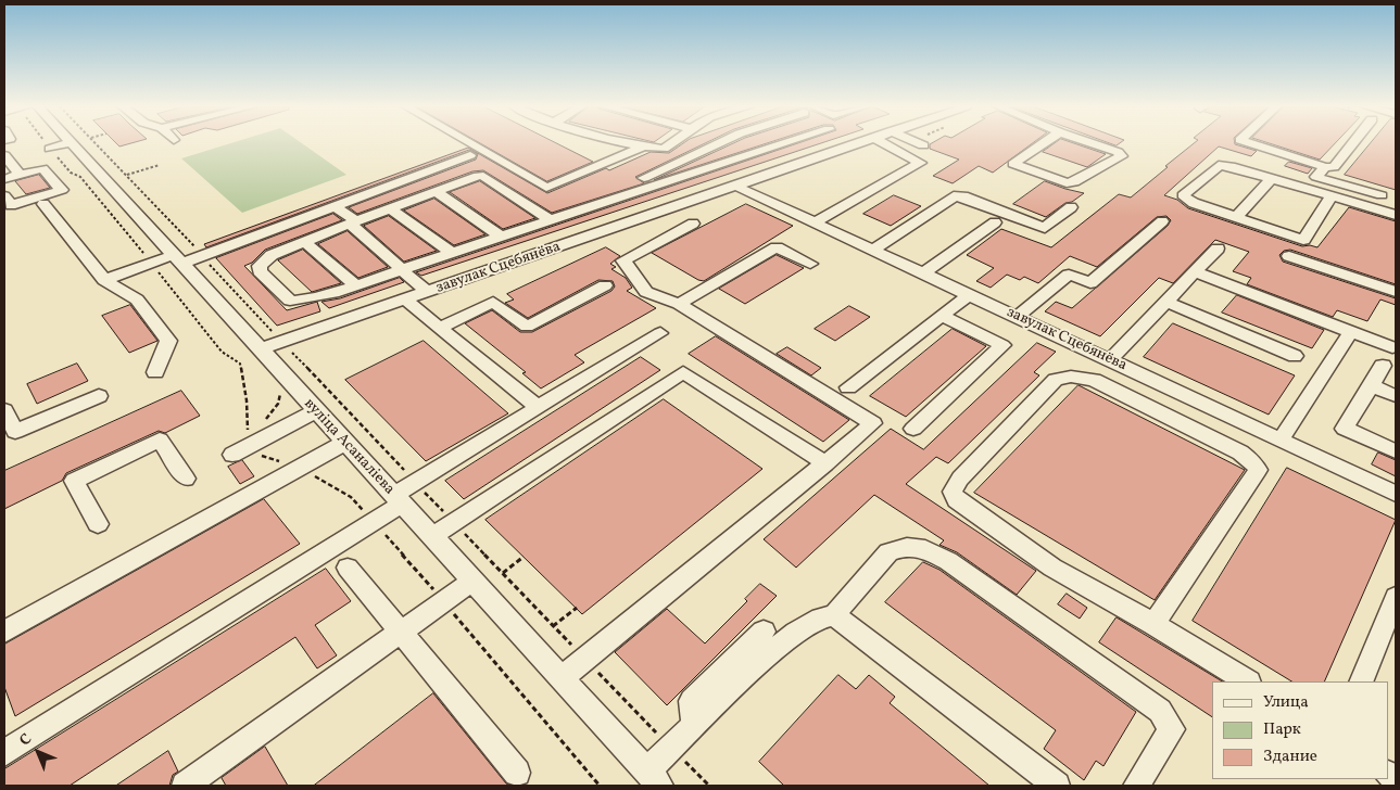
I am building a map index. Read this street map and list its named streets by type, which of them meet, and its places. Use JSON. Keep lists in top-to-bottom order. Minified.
{"streets":{"street":["завулак Сцебянёва","вуліца Асаналіева"]},"crossings":[["завулак Сцебянёва","вуліца Асаналіева"]],"legend":["Улица","Парк","Здание"],"north":"top left"}
